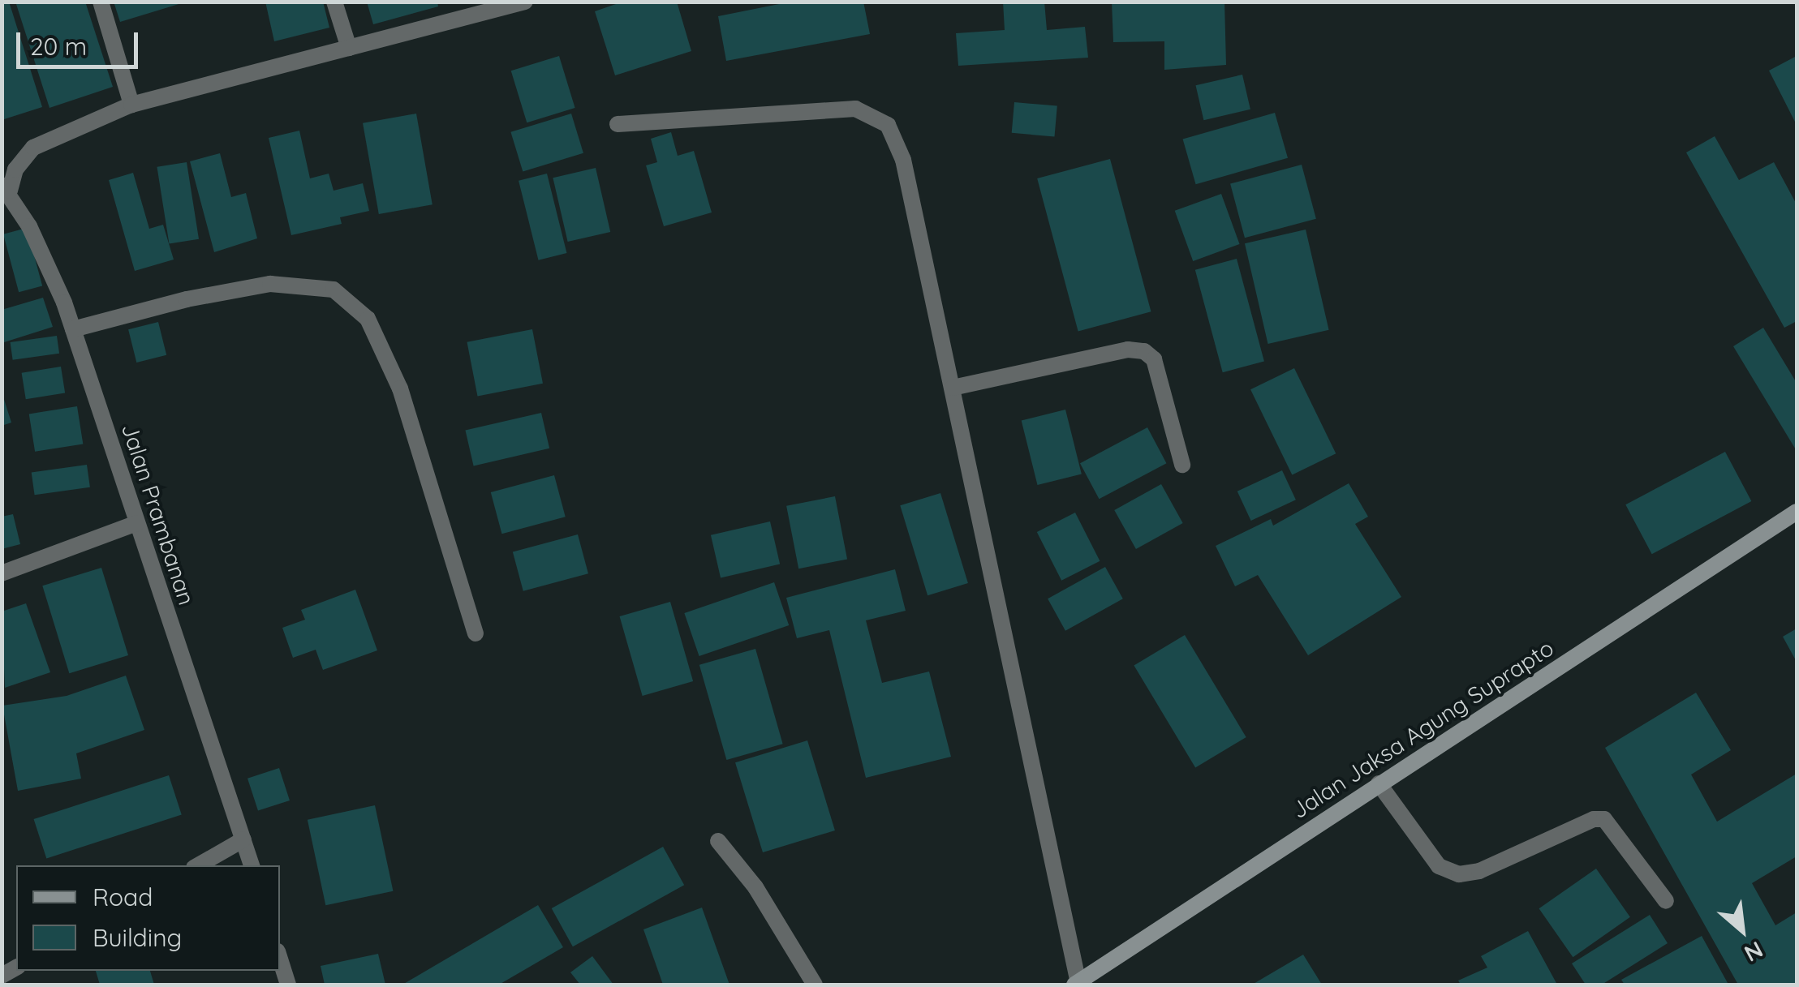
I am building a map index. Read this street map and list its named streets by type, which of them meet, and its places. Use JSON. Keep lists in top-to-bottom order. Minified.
{"streets":{"main road":["Jalan Jaksa Agung Suprapto"],"street":["Jalan Prambanan"]},"legend":["Road","Building"],"scale_bar":"20 m","north":"bottom right"}
